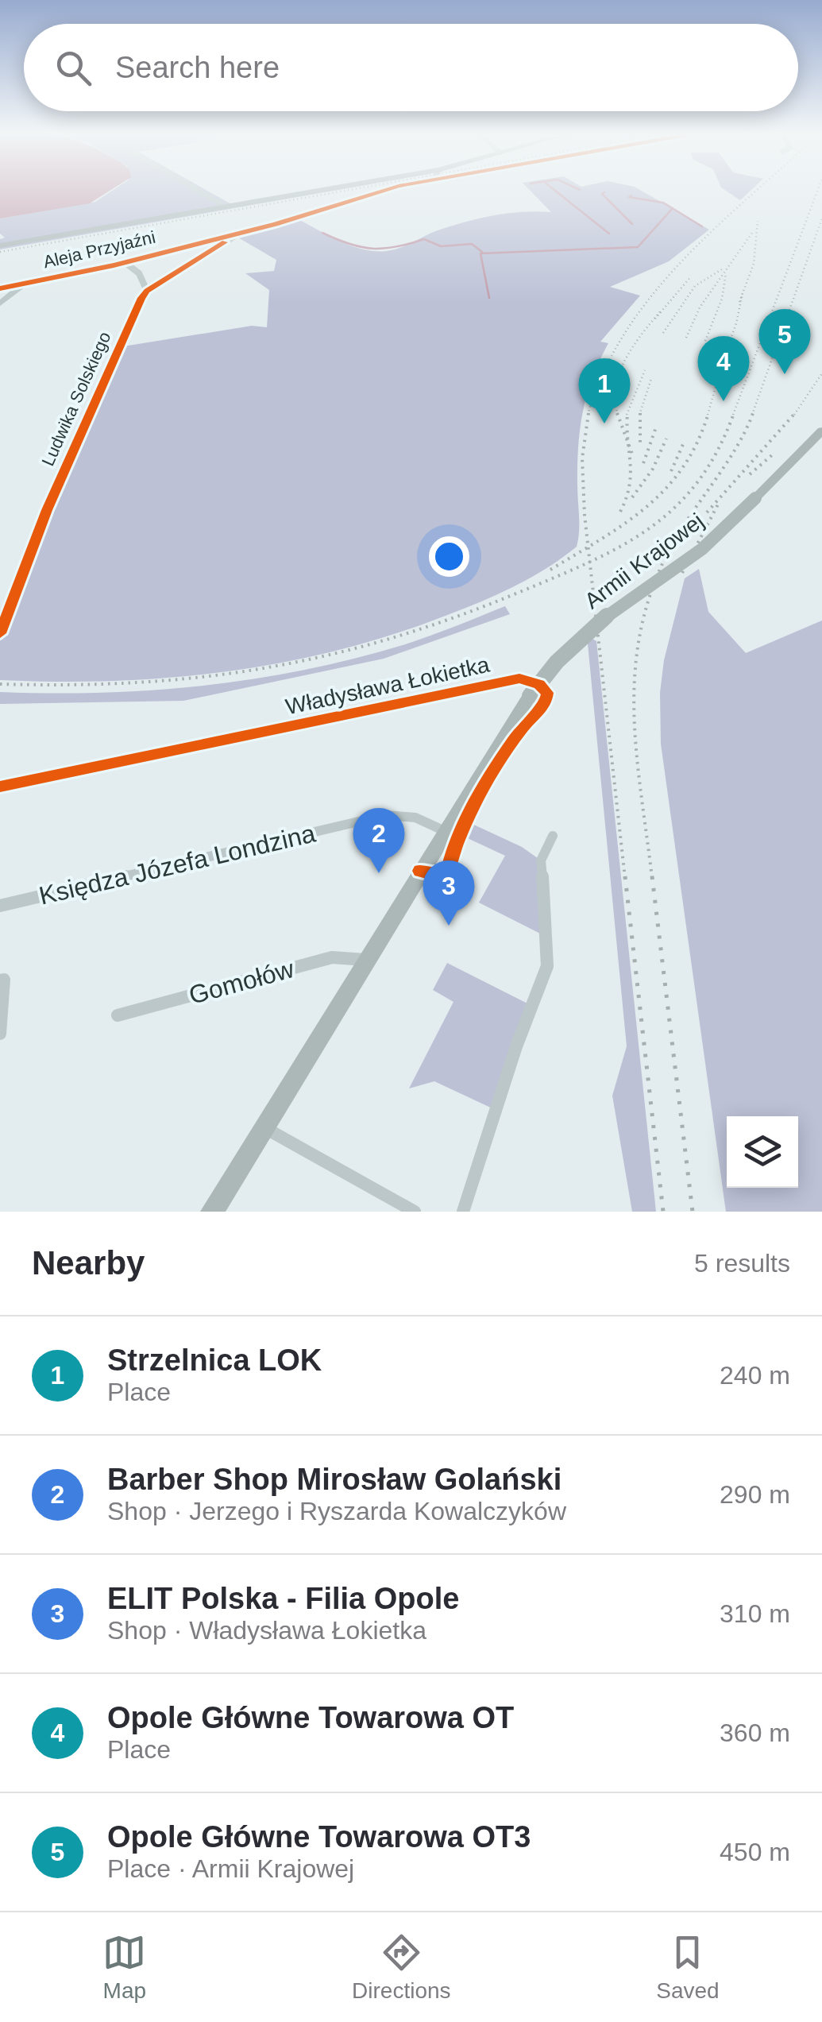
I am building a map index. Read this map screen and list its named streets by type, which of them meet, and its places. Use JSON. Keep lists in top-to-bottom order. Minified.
{"streets":{"main road":["Armii Krajowej"],"street":["Aleja Przyjaźni","Ludwika Solskiego","Władysława Łokietka","Księdza Józefa Londzina","Gomołów"]},"crossings":[["Armii Krajowej","Władysława Łokietka"],["Armii Krajowej","Księdza Józefa Londzina"],["Armii Krajowej","Gomołów"]],"page":{"search":"Search here","pins":["5","4","1","2","3"],"heading":["Nearby","5 results"],"list":[{"mark":"1","name":"Strzelnica LOK","note":"Place","value":"240 m"},{"mark":"2","name":"Barber Shop Mirosław Golański","note":"Shop · Jerzego i Ryszarda Kowalczyków","value":"290 m"},{"mark":"3","name":"ELIT Polska - Filia Opole","note":"Shop · Władysława Łokietka","value":"310 m"},{"mark":"4","name":"Opole Główne Towarowa OT","note":"Place","value":"360 m"},{"mark":"5","name":"Opole Główne Towarowa OT3","note":"Place · Armii Krajowej","value":"450 m"}],"nav":["Map","Directions","Saved"]}}
